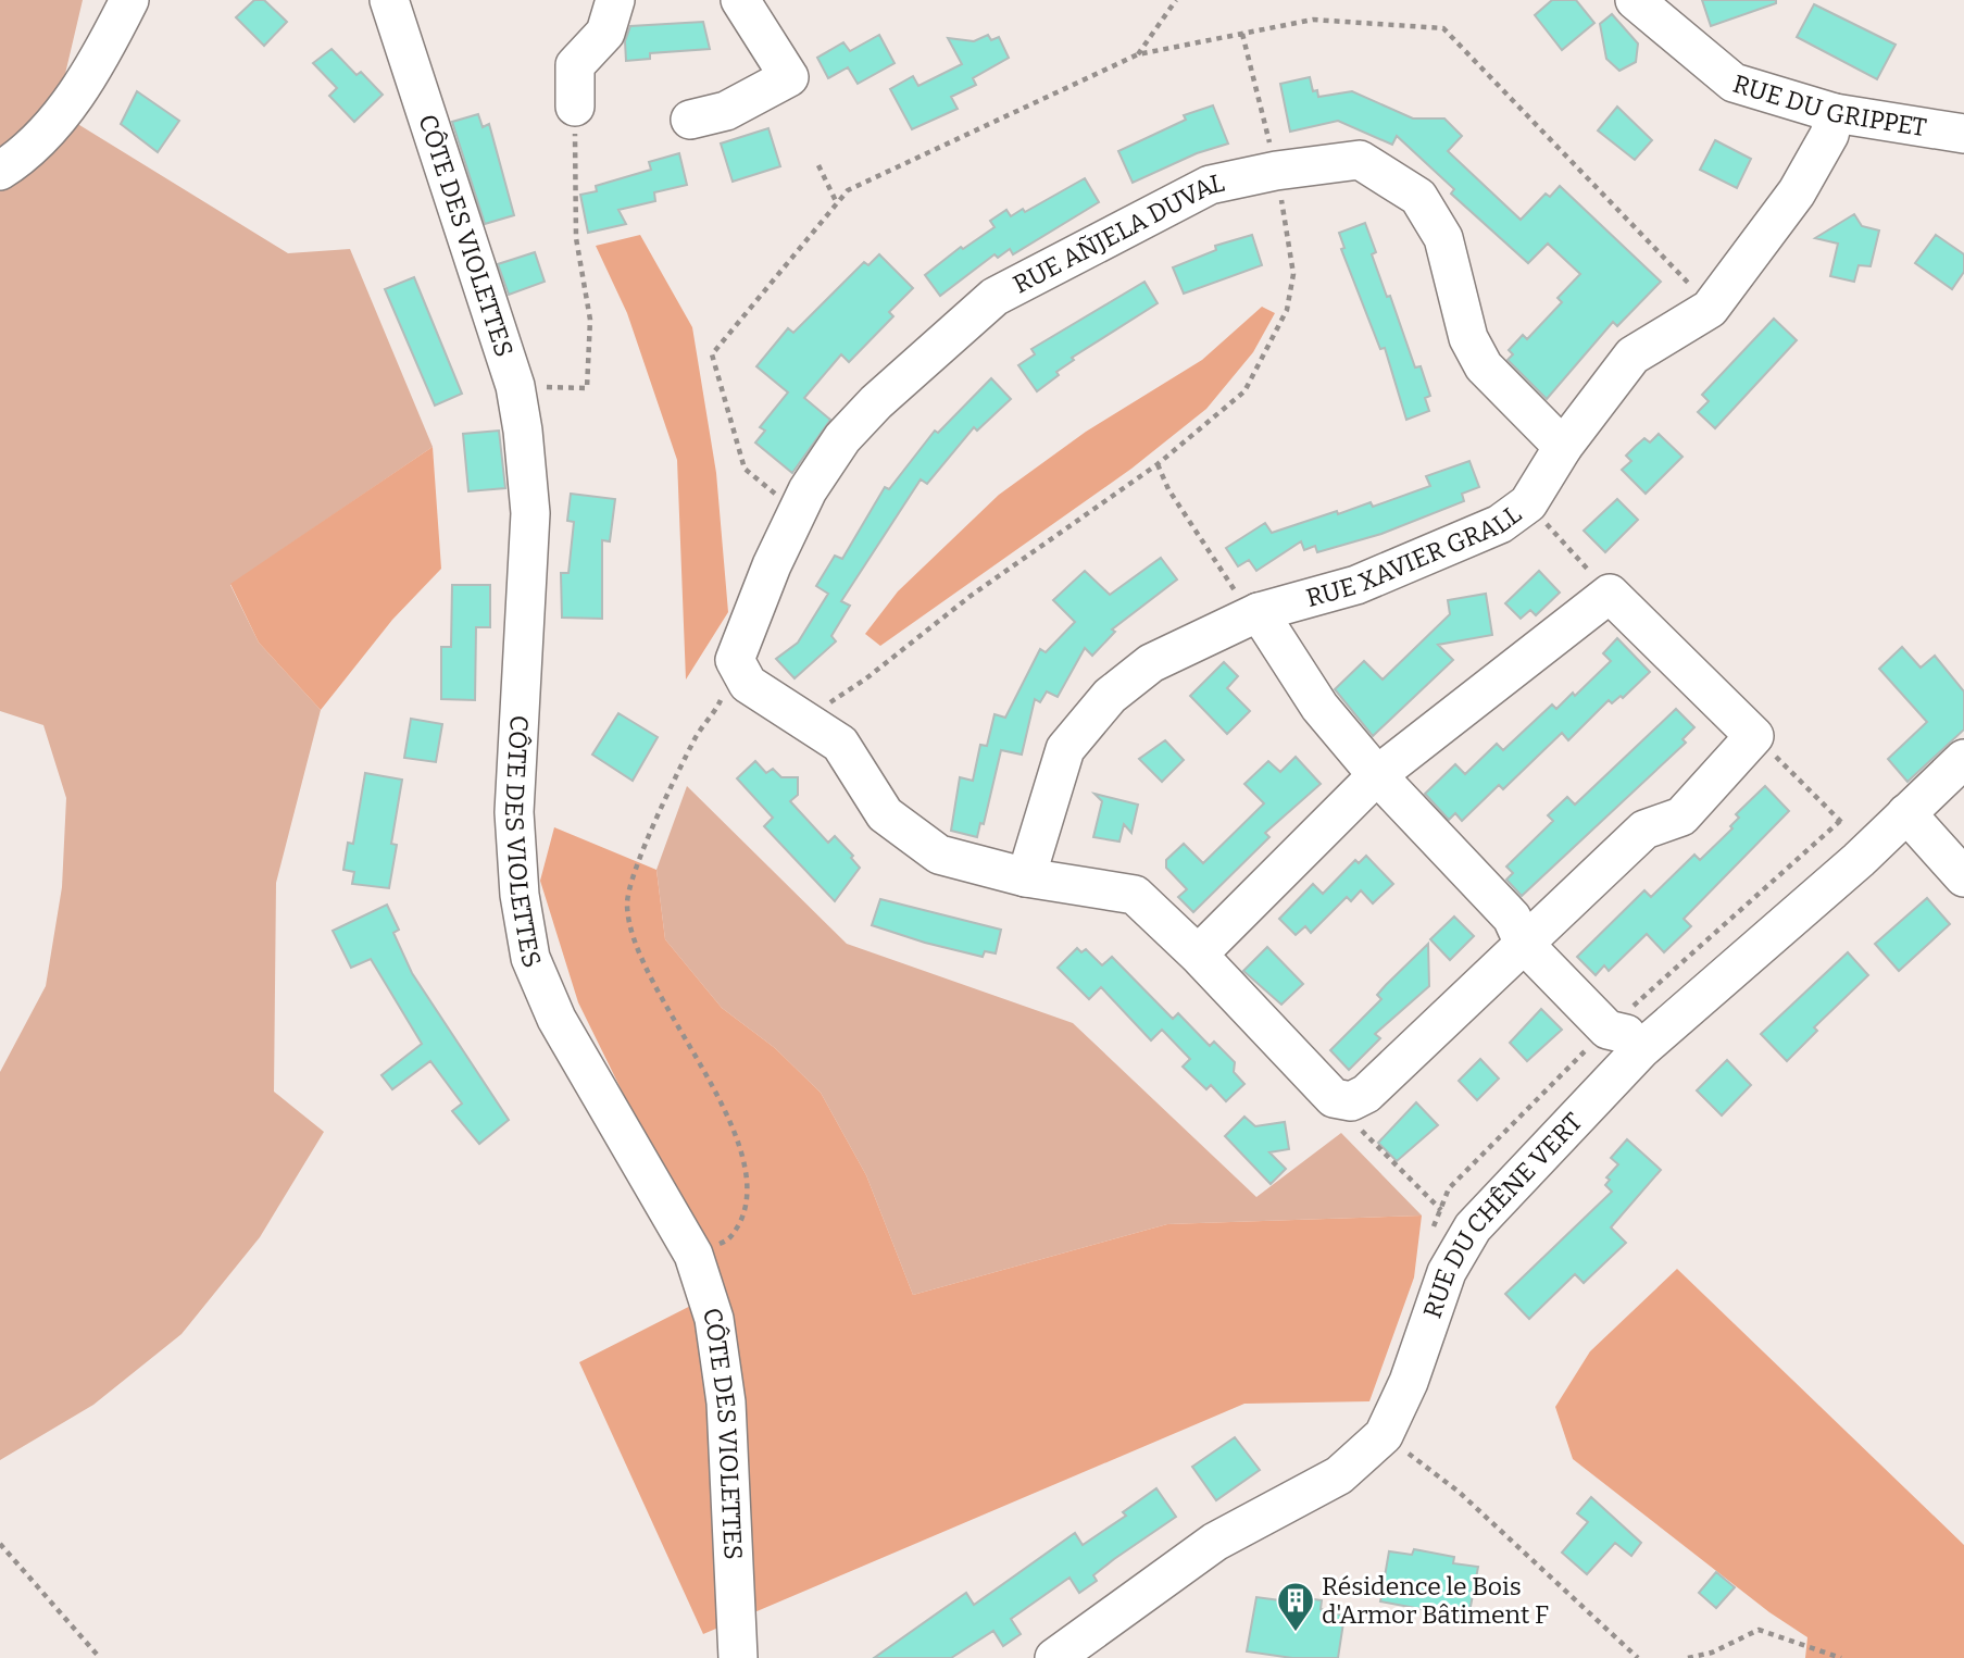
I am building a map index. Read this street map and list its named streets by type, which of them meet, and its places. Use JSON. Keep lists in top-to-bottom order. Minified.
{"streets":{"street":["RUE DU GRIPPET","CÔTE DES VIOLETTES","RUE AÑJELA DUVAL","RUE XAVIER GRALL","RUE DU CHÊNE VERT"]},"crossings":[["RUE DU GRIPPET","RUE XAVIER GRALL"],["RUE AÑJELA DUVAL","RUE XAVIER GRALL"]],"places":{"building":["Résidence le Bois d'Armor Bâtiment F"]}}
